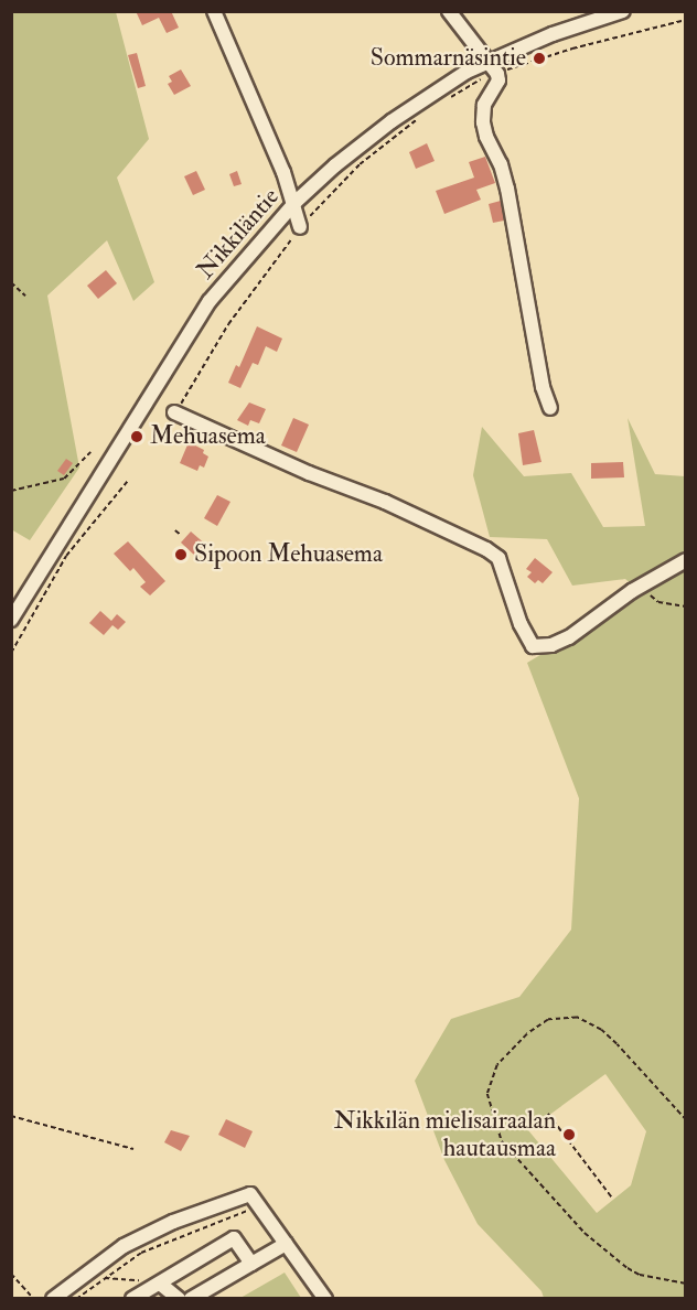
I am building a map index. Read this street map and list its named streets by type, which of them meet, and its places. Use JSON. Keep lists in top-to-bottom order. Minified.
{"streets":{"street":["Nikkiläntie"]},"places":["Sommarnäsintie","Mehuasema","Sipoon Mehuasema","Nikkilän mielisairaalan hautausmaa"]}
